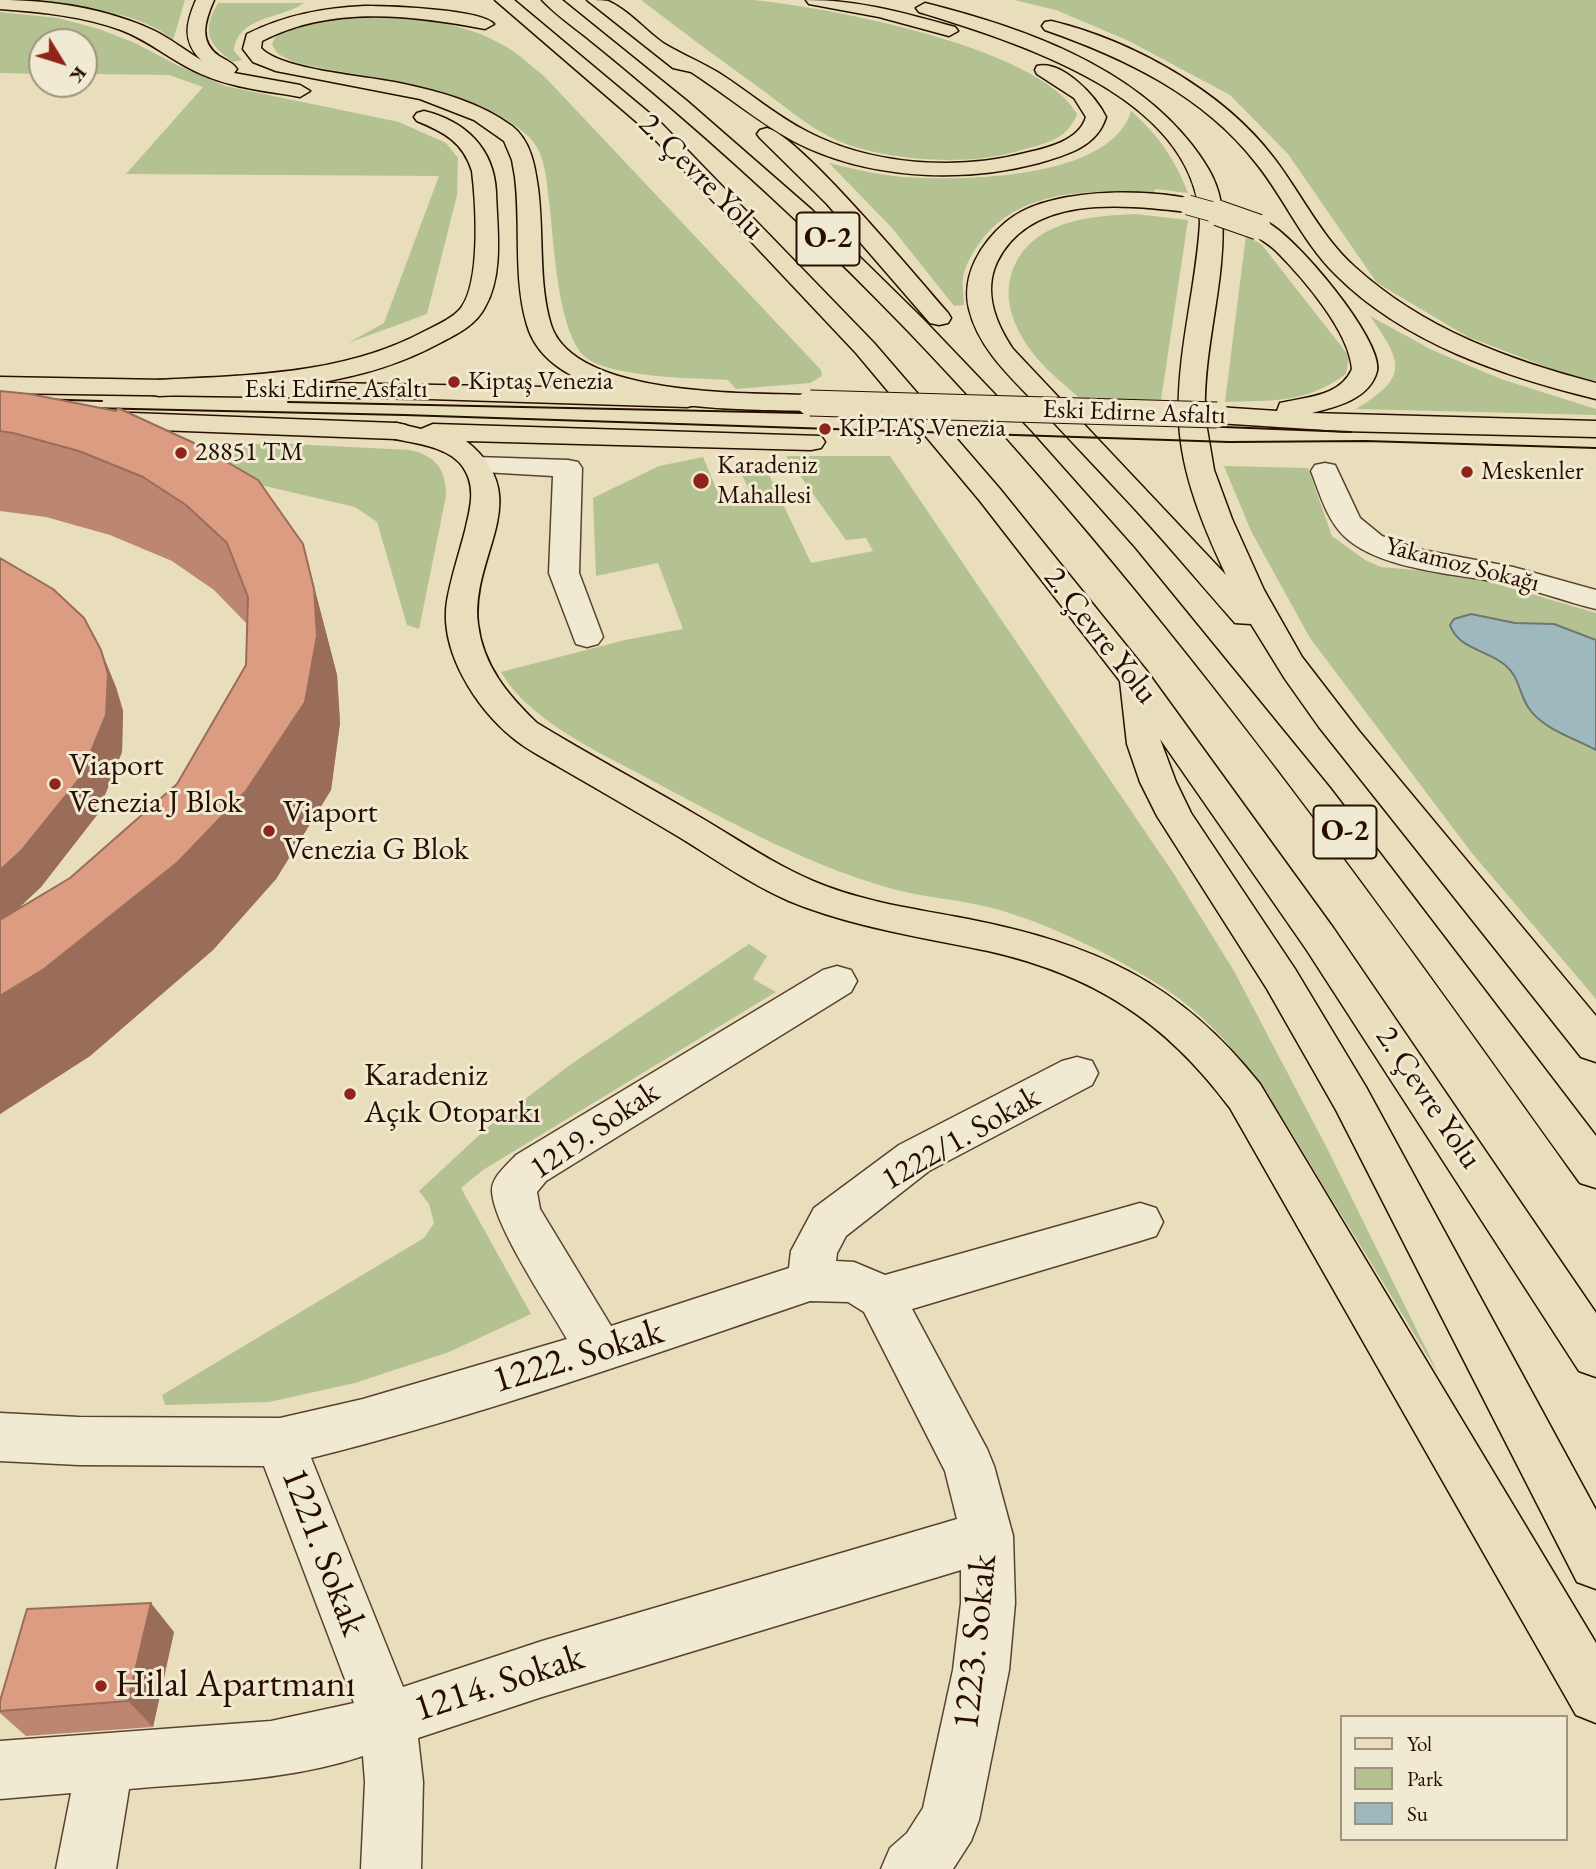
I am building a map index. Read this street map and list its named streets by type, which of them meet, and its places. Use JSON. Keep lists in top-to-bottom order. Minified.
{"streets":{"main road":["2. Çevre Yolu","O-2","Eski Edirne Asfaltı"],"street":["Yakamoz Sokağı","1219. Sokak","1222/1. Sokak","1222. Sokak","1221. Sokak","1223. Sokak","1214. Sokak"]},"crossings":[["1219. Sokak","1222. Sokak"],["1222/1. Sokak","1222. Sokak"],["1222. Sokak","1221. Sokak"],["1222. Sokak","1223. Sokak"],["1221. Sokak","1214. Sokak"],["1223. Sokak","1214. Sokak"]],"places":["Kiptaş Venezia","KİPTAŞ Venezia","28851 TM","Meskenler","Karadeniz Mahallesi","Viaport Venezia J Blok","Viaport Venezia G Blok","Karadeniz Açık Otoparkı","Hilal Apartmanı"],"legend":["Yol","Park","Su"],"north":"bottom right"}
